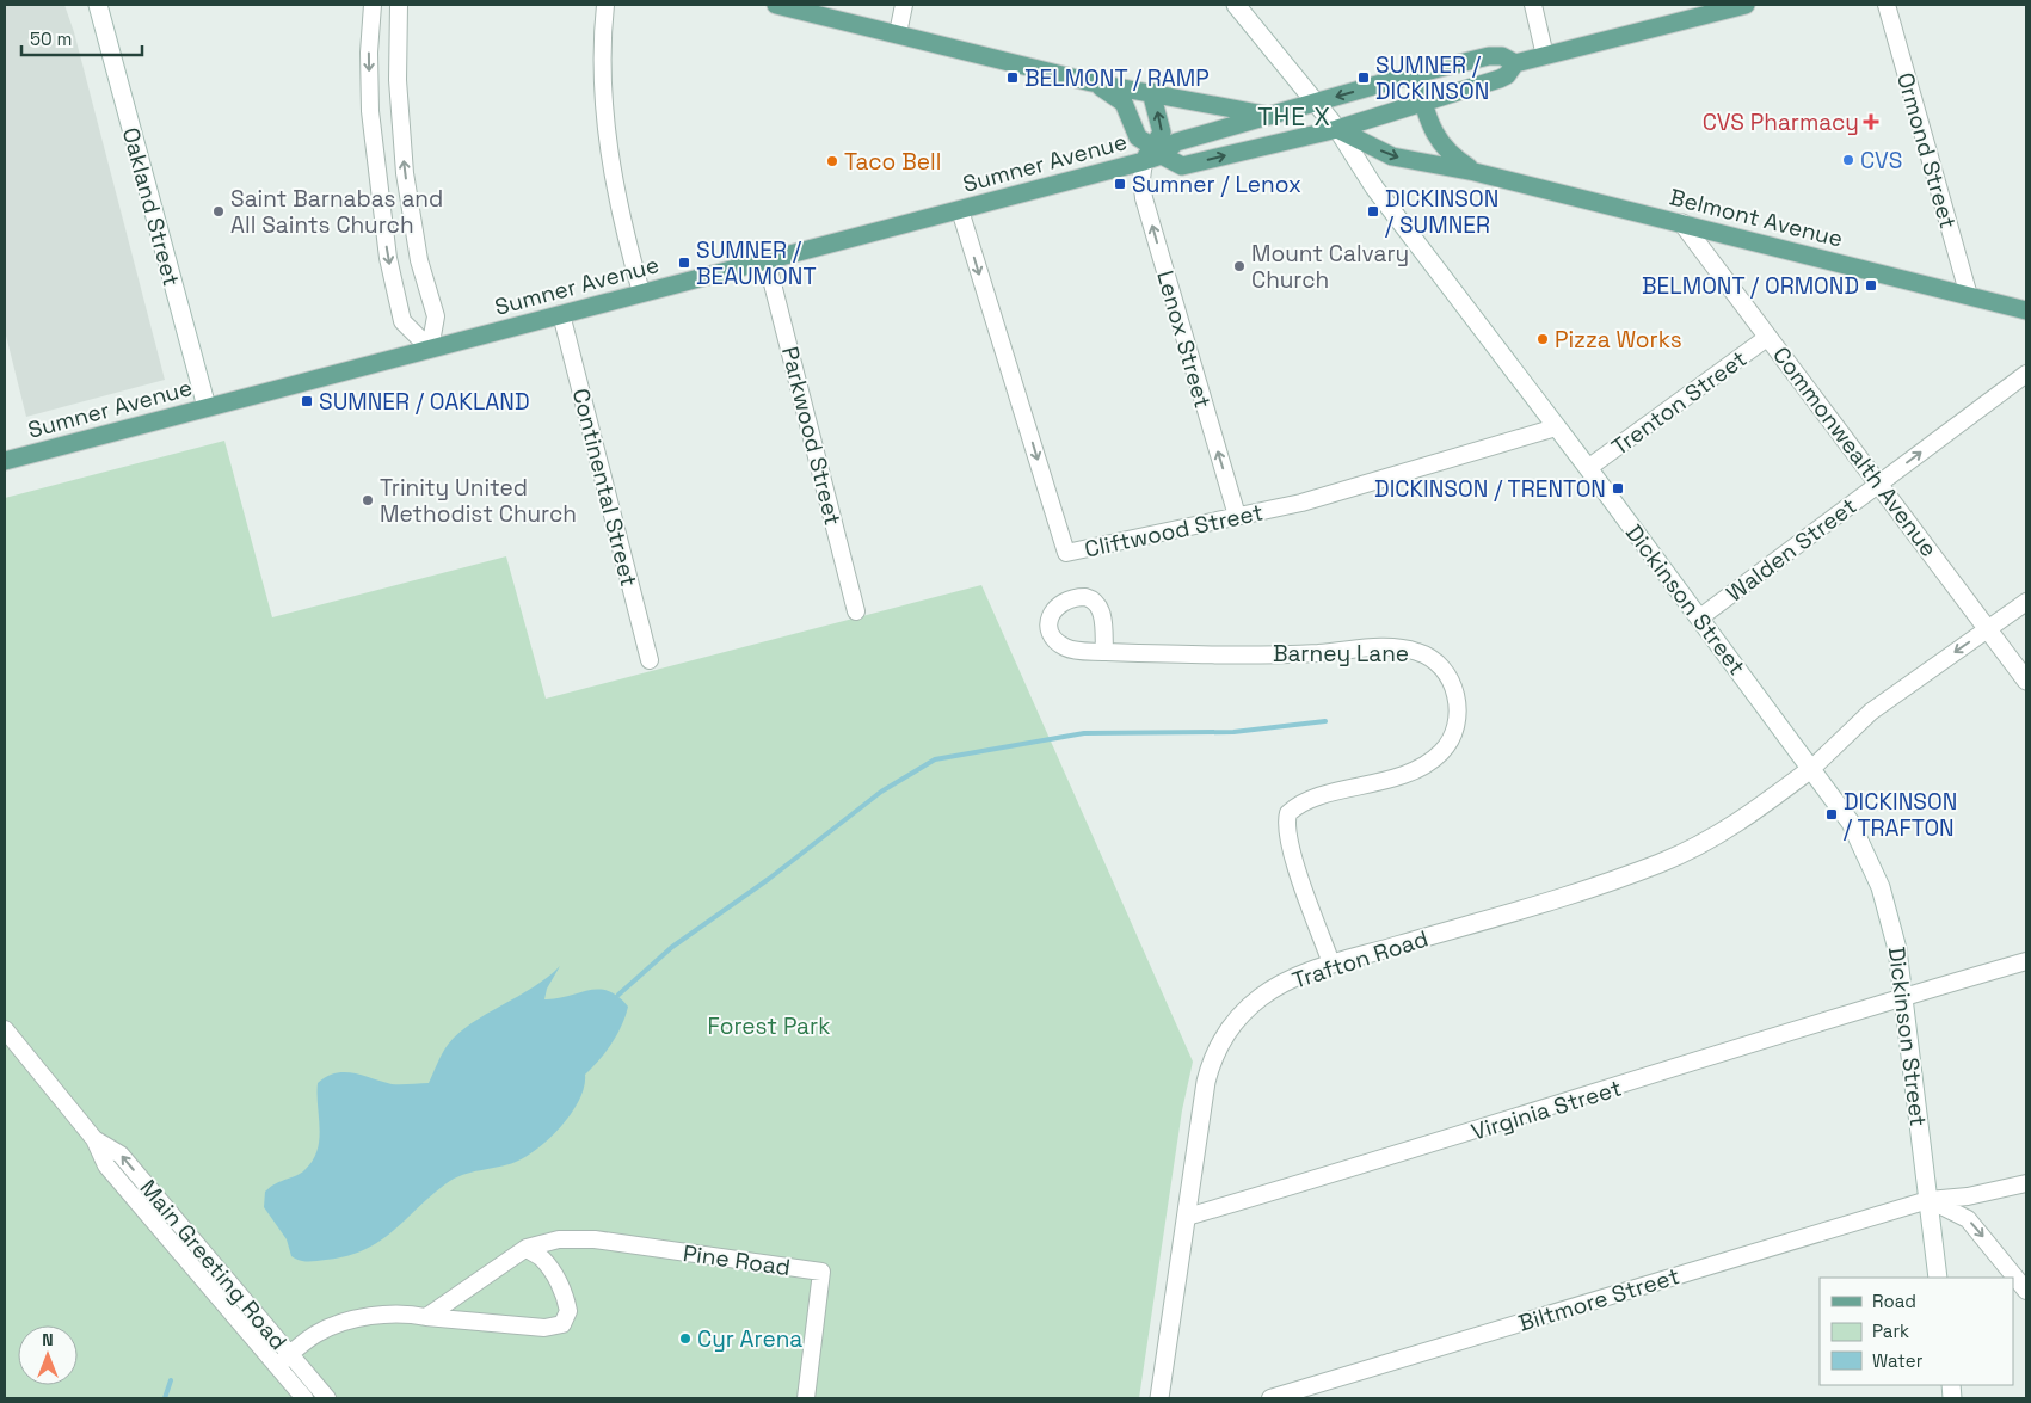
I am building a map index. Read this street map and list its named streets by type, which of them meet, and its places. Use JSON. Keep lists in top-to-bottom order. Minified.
{"streets":{"main road":["Sumner Avenue","Oakland Street","Belmont Avenue","Commonwealth Avenue","Dickinson Street","Trafton Road"],"street":["Ormond Street","Lenox Street","Trenton Street","Parkwood Street","Continental Street","Cliftwood Street","Walden Street","Barney Lane","Virginia Street","Pine Road","Main Greeting Road","Biltmore Street"]},"crossings":[["Ormond Street","Belmont Avenue"],["Sumner Avenue","Oakland Street"],["Sumner Avenue","Belmont Avenue"],["Sumner Avenue","Lenox Street"],["Sumner Avenue","Parkwood Street"],["Sumner Avenue","Continental Street"],["Sumner Avenue","Cliftwood Street"],["Sumner Avenue","Dickinson Street"],["Belmont Avenue","Commonwealth Avenue"],["Belmont Avenue","Dickinson Street"],["Lenox Street","Cliftwood Street"],["Trenton Street","Commonwealth Avenue"],["Trenton Street","Dickinson Street"],["Commonwealth Avenue","Walden Street"],["Cliftwood Street","Dickinson Street"],["Walden Street","Dickinson Street"],["Dickinson Street","Trafton Road"],["Dickinson Street","Virginia Street"],["Dickinson Street","Biltmore Street"],["Barney Lane","Trafton Road"],["Trafton Road","Virginia Street"]],"one_way":["Lenox Street","Walden Street"],"districts":["THE X"],"parks":["Forest Park"],"places":{"transit":["BELMONT / RAMP","SUMNER / DICKINSON","Sumner / Lenox","DICKINSON / SUMNER","SUMNER / BEAUMONT","BELMONT / ORMOND","SUMNER / OAKLAND","DICKINSON / TRENTON","DICKINSON / TRAFTON"],"health":["CVS Pharmacy"],"other":["CVS","Taco Bell","Saint Barnabas and All Saints Church","Mount Calvary Church","Pizza Works","Trinity United Methodist Church","Cyr Arena"]},"legend":["Road","Park","Water"],"scale_bar":"50 m","north":"top"}
